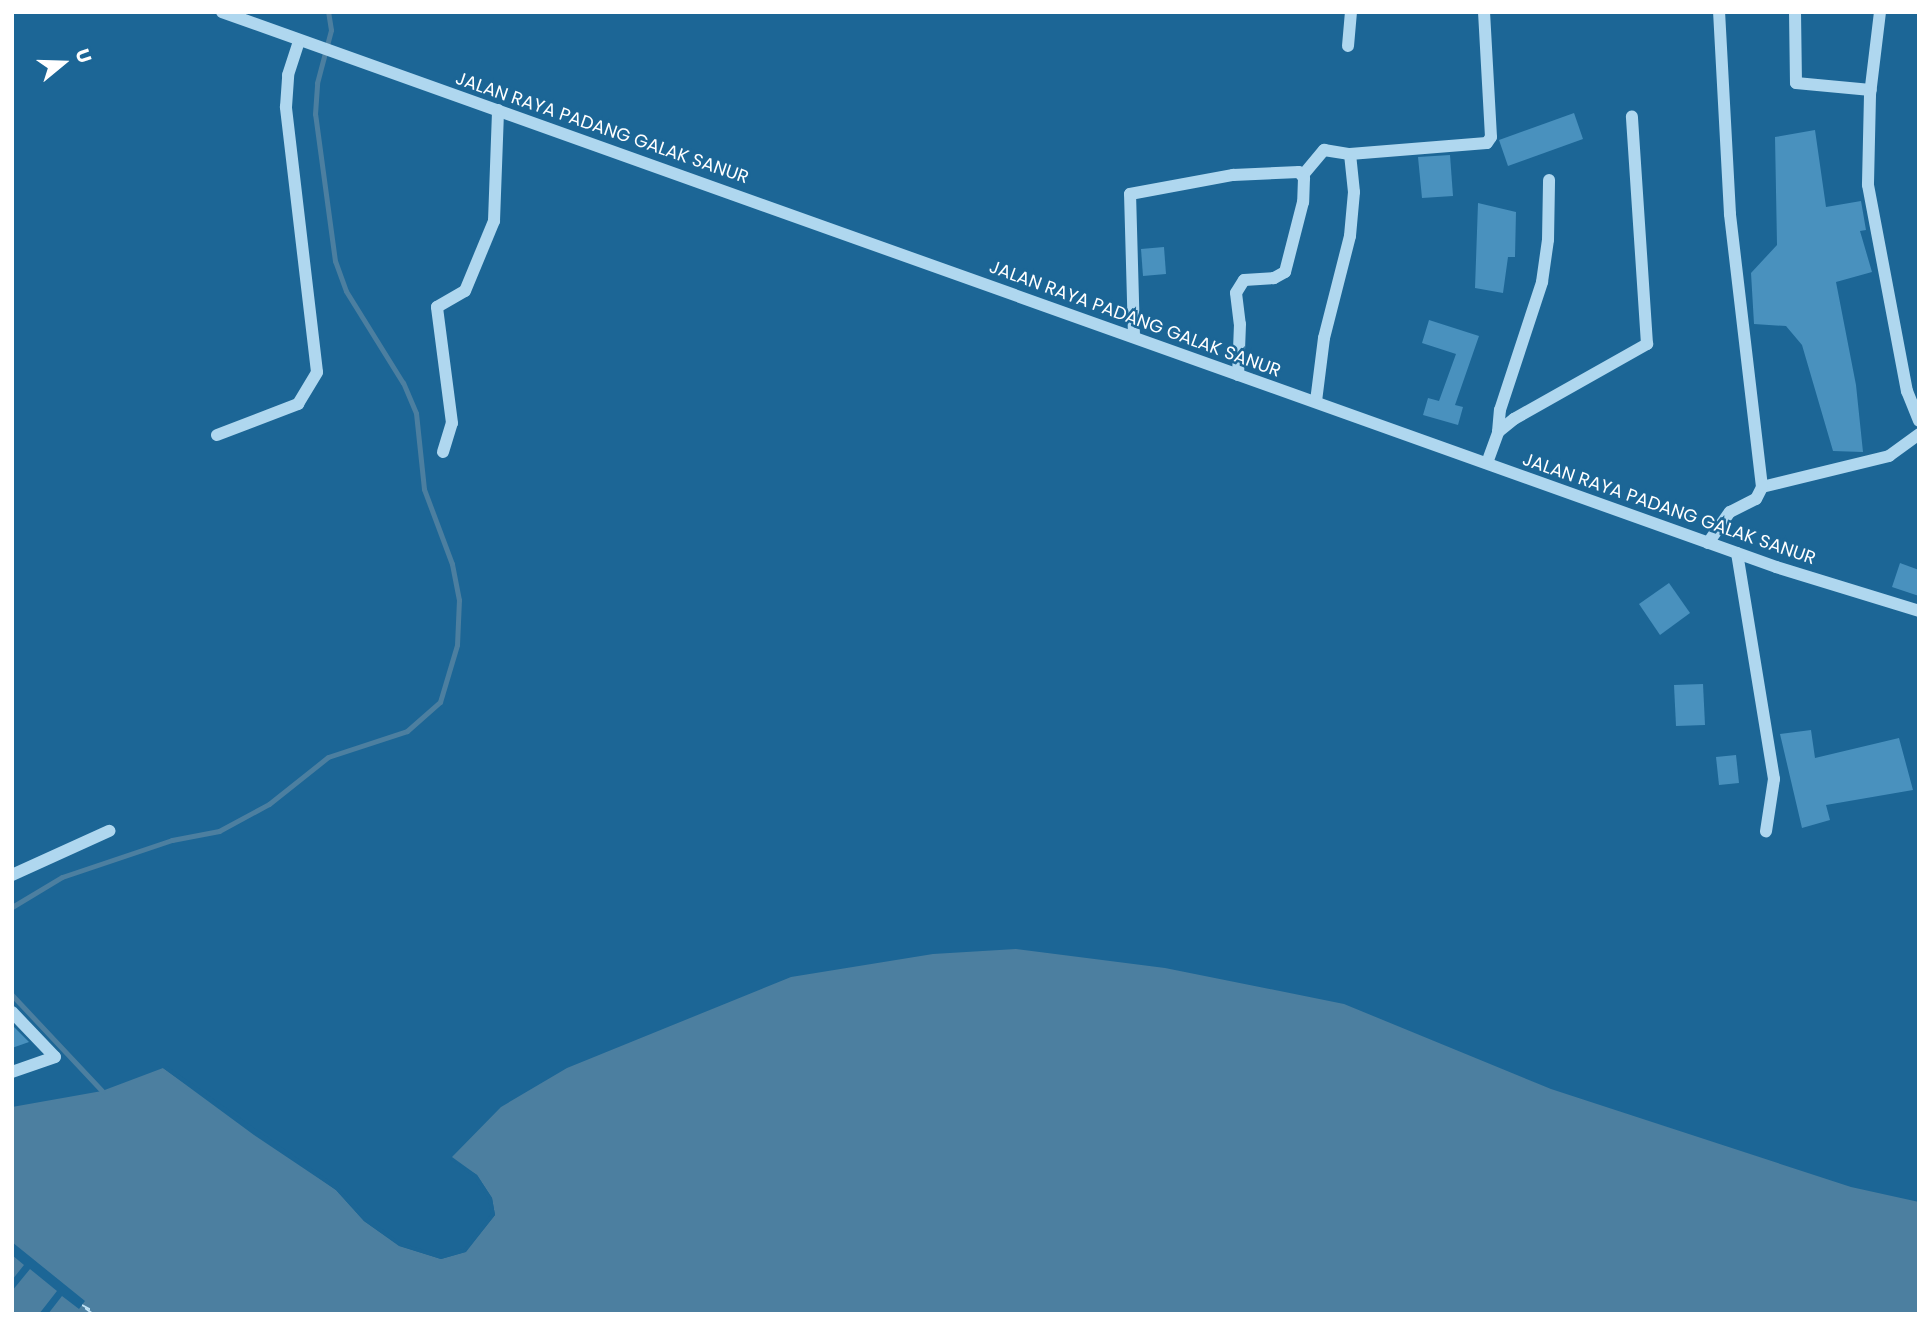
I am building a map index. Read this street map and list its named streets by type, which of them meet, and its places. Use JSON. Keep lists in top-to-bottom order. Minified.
{"streets":{"street":["JALAN RAYA PADANG GALAK SANUR"]},"north":"right"}
